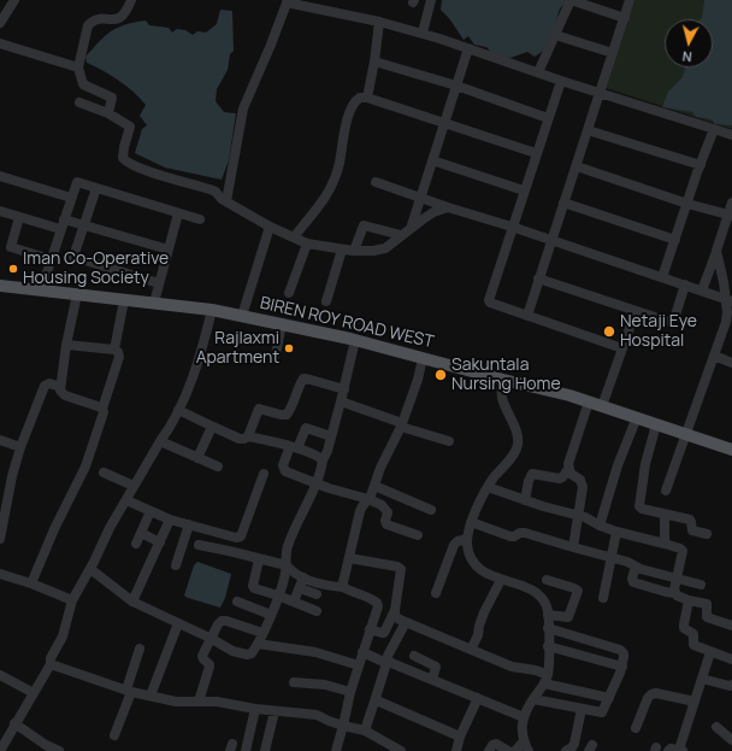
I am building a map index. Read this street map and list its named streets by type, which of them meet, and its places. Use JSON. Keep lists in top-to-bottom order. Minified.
{"streets":{"main road":["BIREN ROY ROAD WEST"]},"places":["Iman Co-Operative Housing Society","Netaji Eye Hospital","Rajlaxmi Apartment","Sakuntala Nursing Home"],"north":"bottom"}
